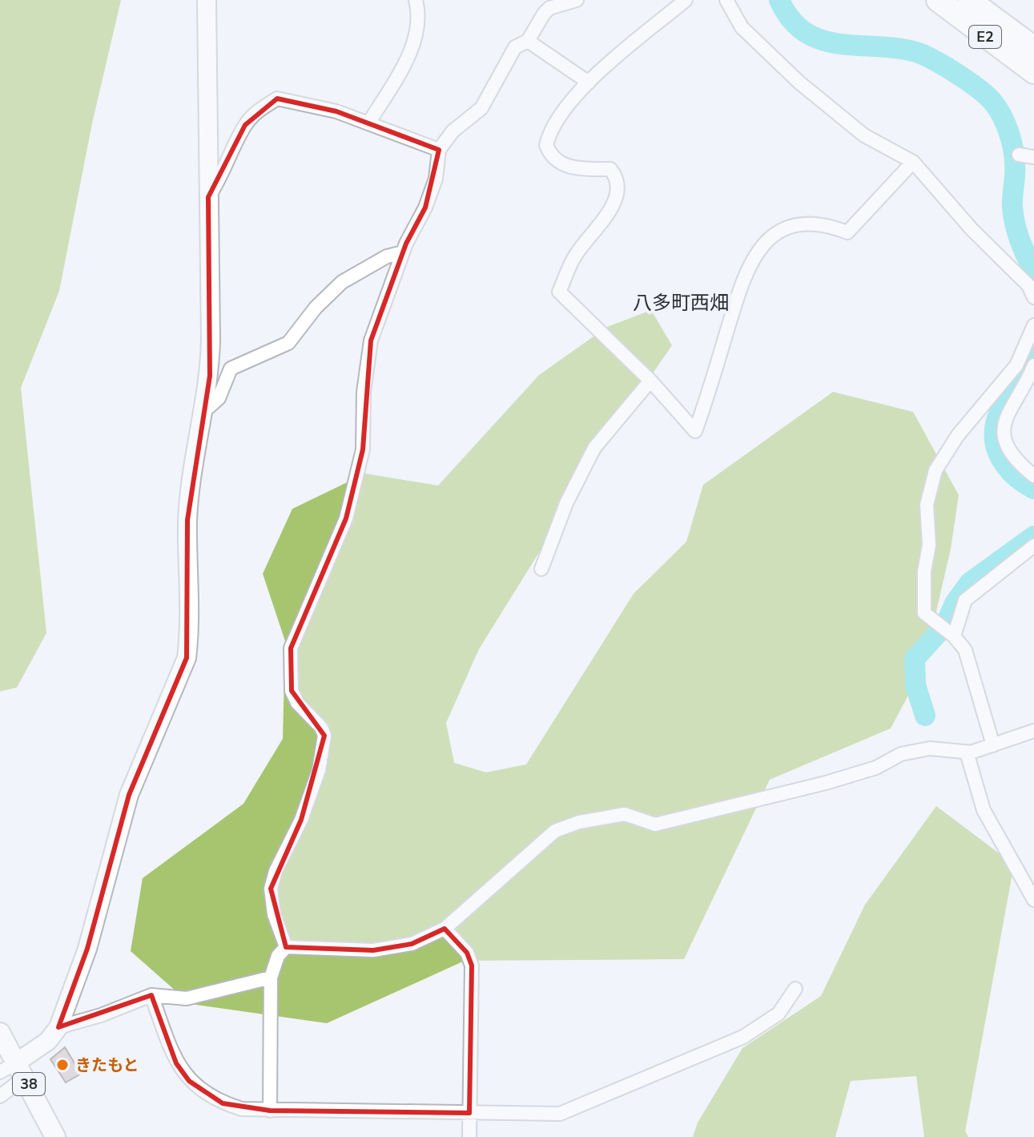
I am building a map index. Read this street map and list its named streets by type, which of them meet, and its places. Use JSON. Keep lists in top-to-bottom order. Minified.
{"streets":{"highway":["E2"],"main road":["38"]},"districts":["八多町西畑"],"places":["きたもと"]}
